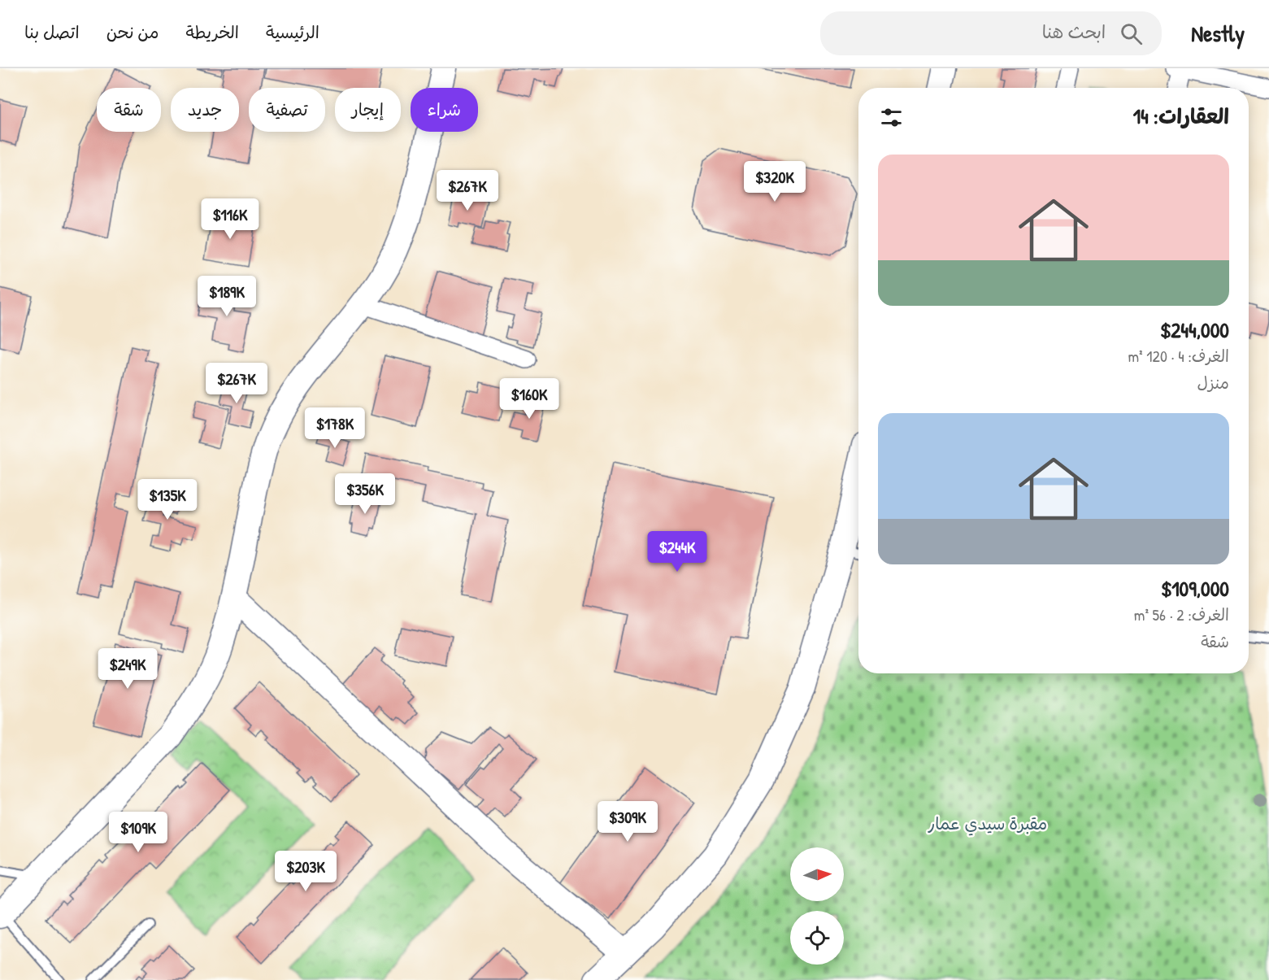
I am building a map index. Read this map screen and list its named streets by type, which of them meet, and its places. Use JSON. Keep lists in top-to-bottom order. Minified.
{"parks":["مقبرة سيدي عمار"],"north":"right","page":{"header":"Nestly","search":"ابحث هنا","nav":["الرئيسية","الخريطة","من نحن","اتصل بنا"],"chip":["شراء","إيجار","تصفية","جديد","شقة"],"heading":"العقارات: 14","list":[{"name":"$244,000","note":"الغرف: 4 · 120 m² · منزل"},{"name":"$109,000","note":"الغرف: 2 · 56 m² · شقة"}],"price":["$320K","$267K","$116K","$189K","$267K","$160K","$178K","$356K","$135K","$244K","$249K","$309K","$109K","$203K"]}}
